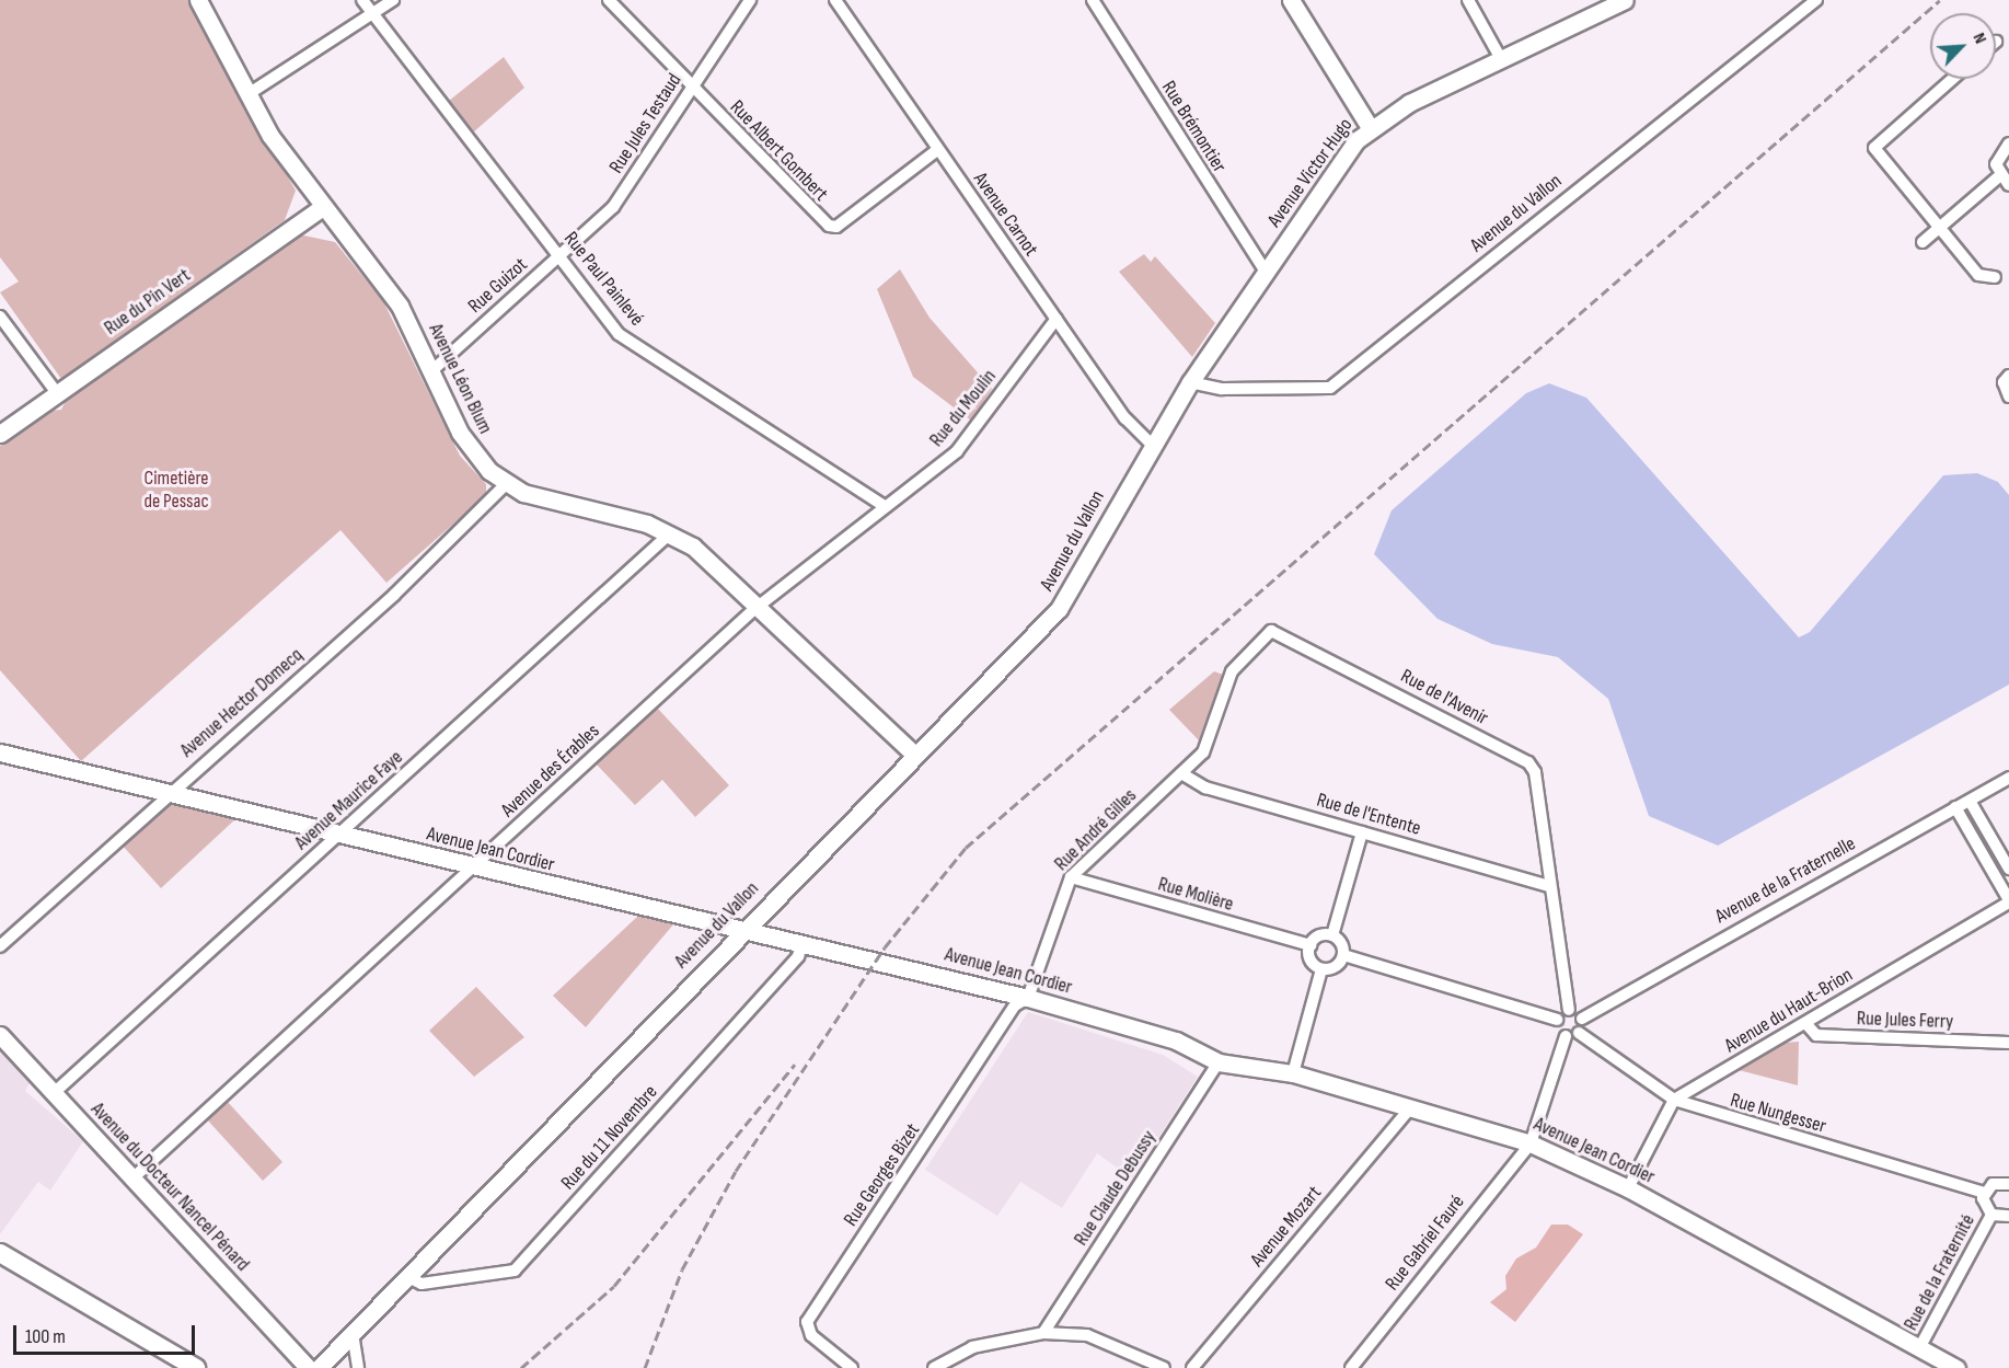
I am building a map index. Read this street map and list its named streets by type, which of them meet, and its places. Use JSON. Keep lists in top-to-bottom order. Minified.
{"streets":{"street":["Rue Jules Testaud","Rue Brémontier","Rue Albert Gombert","Avenue Victor Hugo","Avenue du Vallon","Avenue Carnot","Rue Paul Painlevé","Rue Guizot","Rue du Pin Vert","Avenue Léon Blum","Rue du Moulin","Rue de l'Avenir","Avenue Hector Domecq","Avenue des Érables","Avenue Maurice Faye","Rue de l'Entente","Rue André Gilles","Avenue Jean Cordier","Avenue de la Fraternelle","Rue Molière","Avenue du Haut-Brion","Rue Jules Ferry","Rue Nungesser","Rue du 11 Novembre","Rue Georges Bizet","Avenue du Docteur Nancel Pénard","Rue Claude Debussy","Avenue Mozart","Rue Gabriel Fauré","Rue de la Fraternité"]},"crossings":[["Rue Jules Testaud","Rue Albert Gombert"],["Rue Jules Testaud","Rue Paul Painlevé"],["Rue Jules Testaud","Rue Guizot"],["Rue Brémontier","Avenue Victor Hugo"],["Rue Albert Gombert","Avenue Carnot"],["Avenue Victor Hugo","Avenue du Vallon"],["Avenue du Vallon","Avenue Carnot"],["Avenue du Vallon","Avenue Jean Cordier"],["Avenue du Vallon","Rue du 11 Novembre"],["Avenue Carnot","Rue du Moulin"],["Rue Paul Painlevé","Rue Guizot"],["Rue Paul Painlevé","Rue du Moulin"],["Rue Paul Painlevé","Avenue des Érables"],["Rue Guizot","Avenue Léon Blum"],["Rue du Pin Vert","Avenue Léon Blum"],["Avenue Léon Blum","Avenue Hector Domecq"],["Rue du Moulin","Avenue des Érables"],["Rue de l'Avenir","Rue de l'Entente"],["Rue de l'Avenir","Rue André Gilles"],["Avenue Hector Domecq","Avenue Jean Cordier"],["Avenue des Érables","Avenue Jean Cordier"],["Avenue des Érables","Avenue du Docteur Nancel Pénard"],["Avenue Maurice Faye","Avenue Jean Cordier"],["Avenue Maurice Faye","Avenue du Docteur Nancel Pénard"],["Rue de l'Entente","Rue André Gilles"],["Rue André Gilles","Avenue Jean Cordier"],["Rue André Gilles","Rue Molière"],["Rue André Gilles","Rue Georges Bizet"],["Avenue Jean Cordier","Rue du 11 Novembre"],["Avenue Jean Cordier","Rue Georges Bizet"],["Avenue Jean Cordier","Rue Claude Debussy"],["Avenue Jean Cordier","Avenue Mozart"],["Avenue Jean Cordier","Rue Gabriel Fauré"],["Avenue Jean Cordier","Rue de la Fraternité"],["Avenue du Haut-Brion","Rue Jules Ferry"],["Avenue du Haut-Brion","Rue Nungesser"]],"parks":["Cimetière de Pessac"],"scale_bar":"100 m","north":"top right"}
